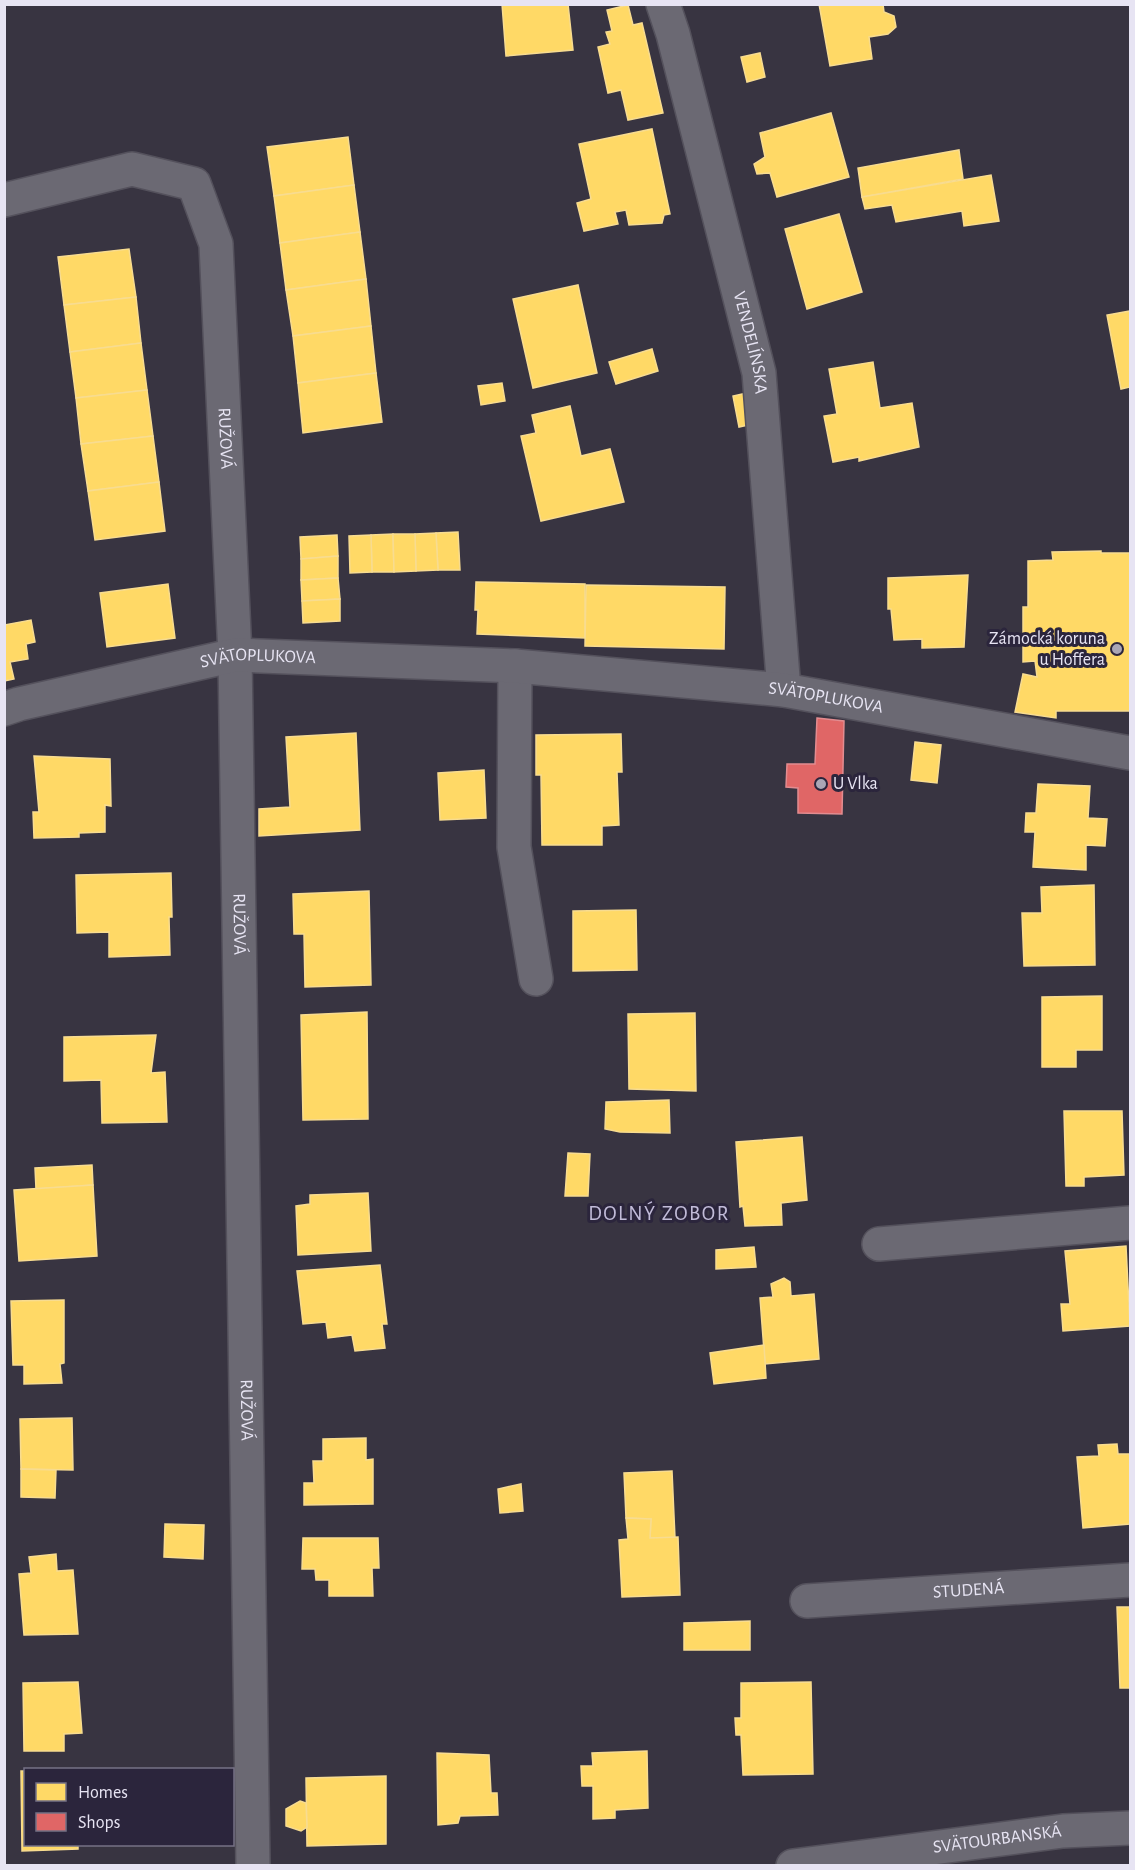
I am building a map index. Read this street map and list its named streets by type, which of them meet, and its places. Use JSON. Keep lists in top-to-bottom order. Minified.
{"streets":{"street":["VENDELÍNSKA","RUŽOVÁ","SVÄTOPLUKOVA","STUDENÁ","SVÄTOURBANSKÁ"]},"crossings":[["VENDELÍNSKA","SVÄTOPLUKOVA"],["RUŽOVÁ","SVÄTOPLUKOVA"]],"districts":["DOLNÝ ZOBOR"],"places":["Zámocká koruna u Hoffera","U Vlka"],"legend":["Homes","Shops"]}
